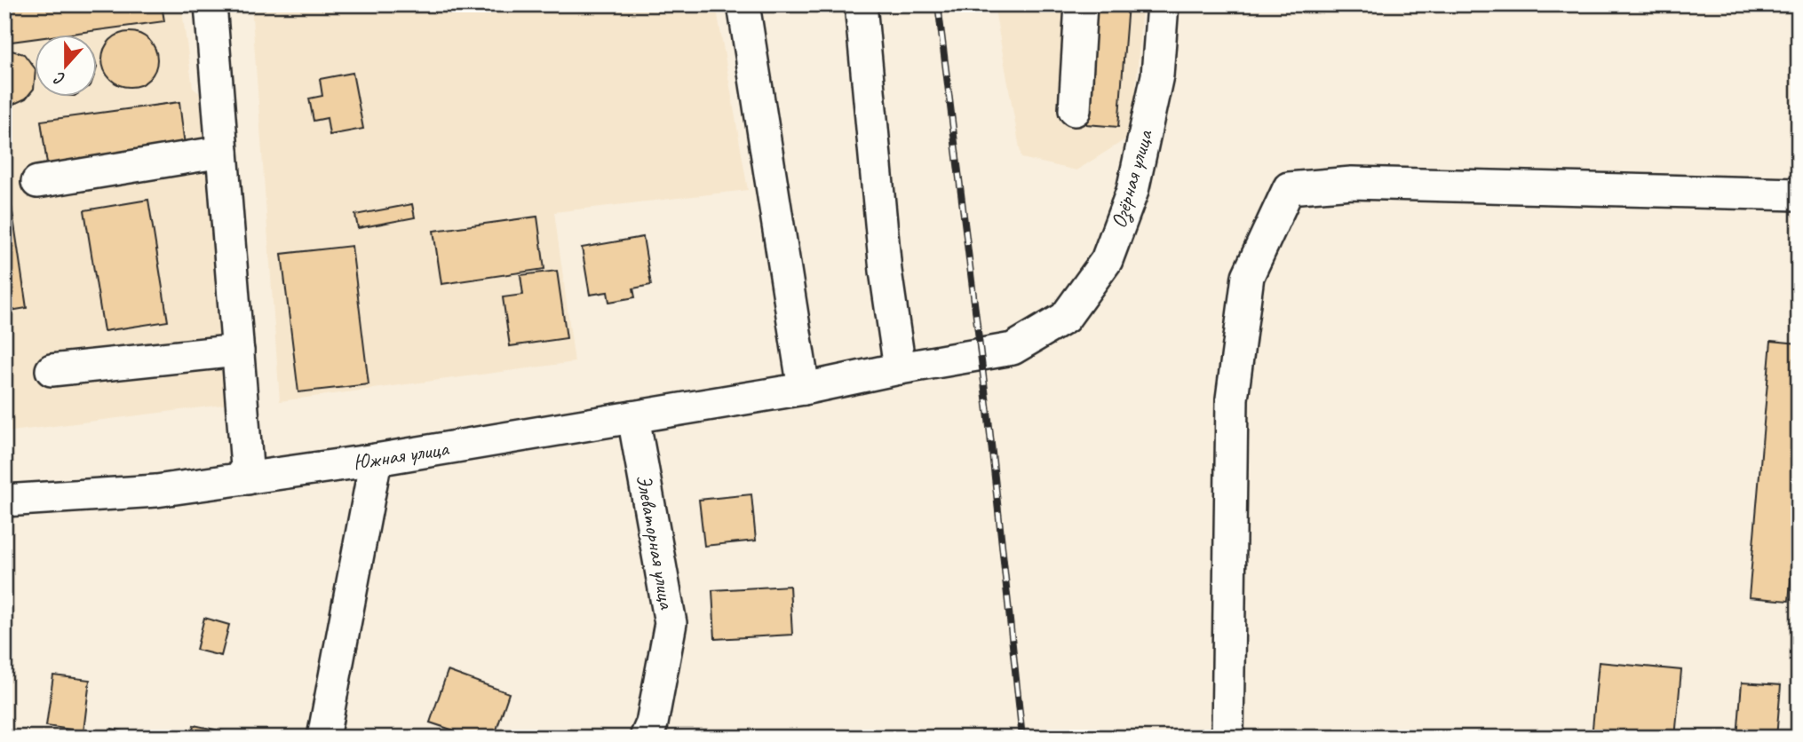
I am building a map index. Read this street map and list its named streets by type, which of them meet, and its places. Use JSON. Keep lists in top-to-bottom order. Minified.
{"streets":{"street":["Озёрная улица","Южная улица","Элеваторная улица"]},"crossings":[["Озёрная улица","Южная улица"],["Южная улица","Элеваторная улица"]],"north":"bottom"}
